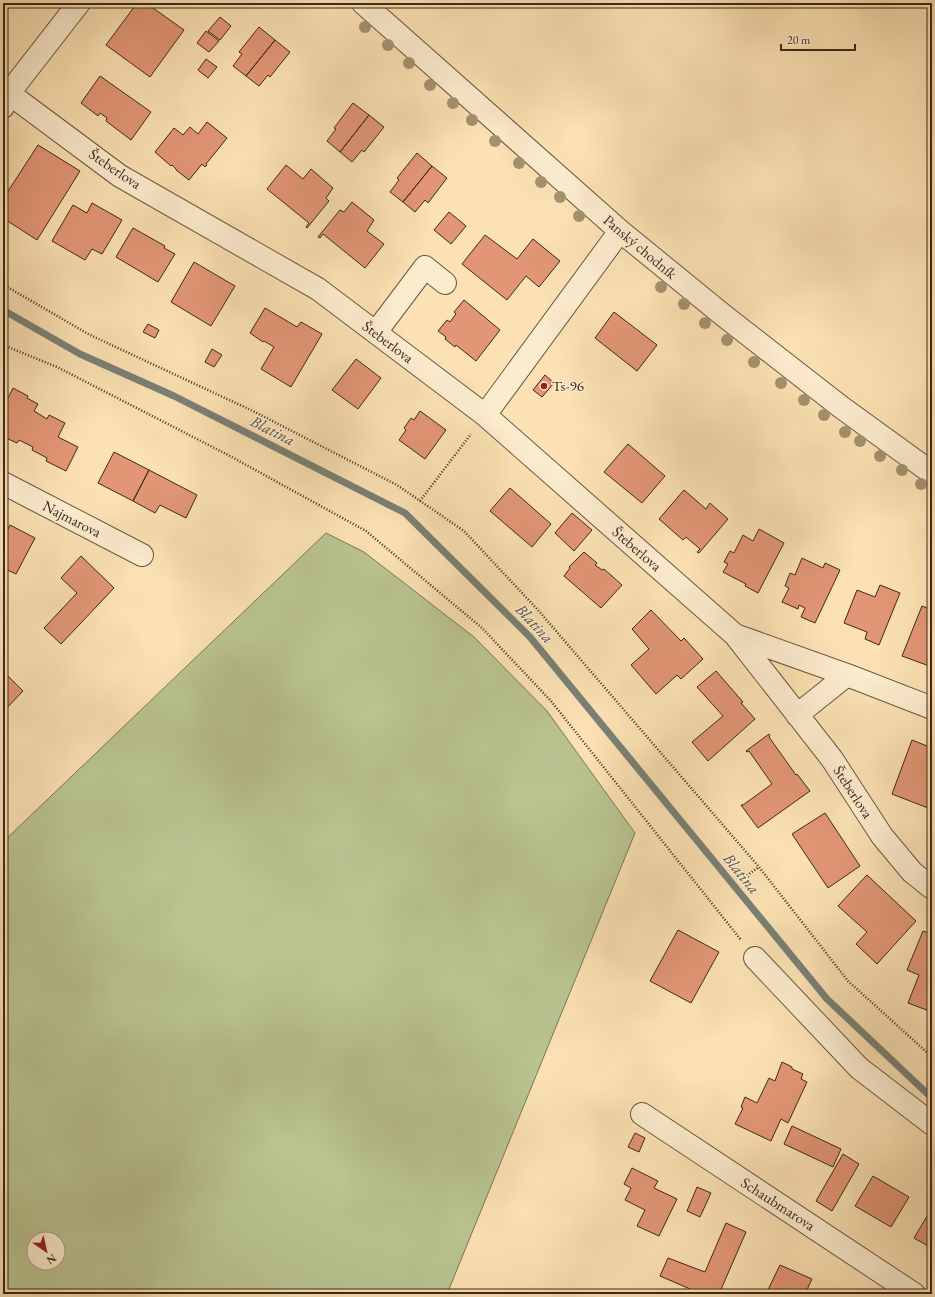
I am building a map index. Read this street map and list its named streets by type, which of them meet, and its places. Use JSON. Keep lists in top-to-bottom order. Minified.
{"streets":{"street":["Šteberlova","Panský chodník","Najmarova","Schaubmarova"]},"water":["Blatina"],"places":["Ts-96"],"scale_bar":"20 m","north":"bottom right"}
